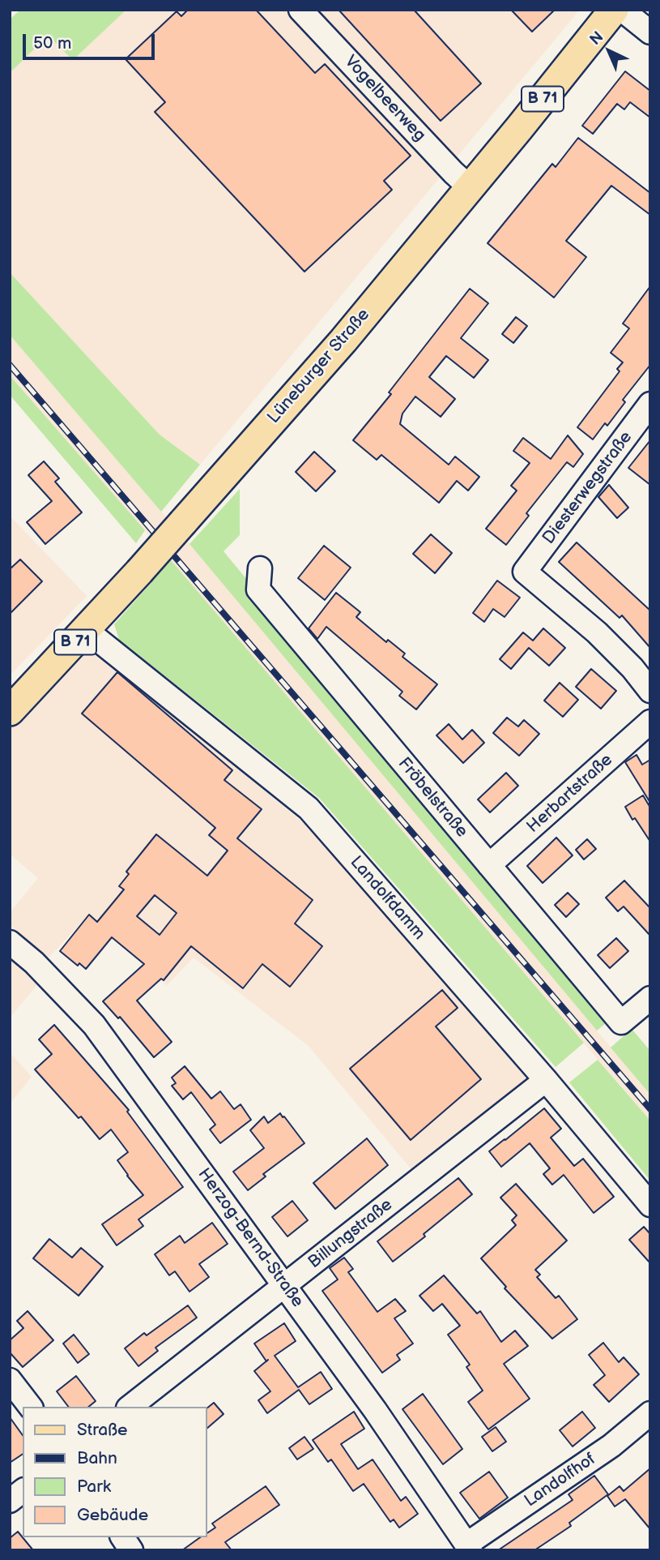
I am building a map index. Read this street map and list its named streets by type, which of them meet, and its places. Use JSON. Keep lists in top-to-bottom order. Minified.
{"streets":{"main road":["B 71","Lüneburger Straße"],"street":["Vogelbeerweg","Diesterwegstraße","Herbartstraße","Fröbelstraße","Landolfdamm","Billungstraße","Herzog-Bernd-Straße","Landolfhof"]},"crossings":[["Vogelbeerweg","Lüneburger Straße"],["Lüneburger Straße","Landolfdamm"],["Herbartstraße","Fröbelstraße"],["Landolfdamm","Billungstraße"],["Billungstraße","Herzog-Bernd-Straße"],["Herzog-Bernd-Straße","Landolfhof"]],"legend":["Straße","Bahn","Park","Gebäude"],"scale_bar":"50 m","north":"top left"}
